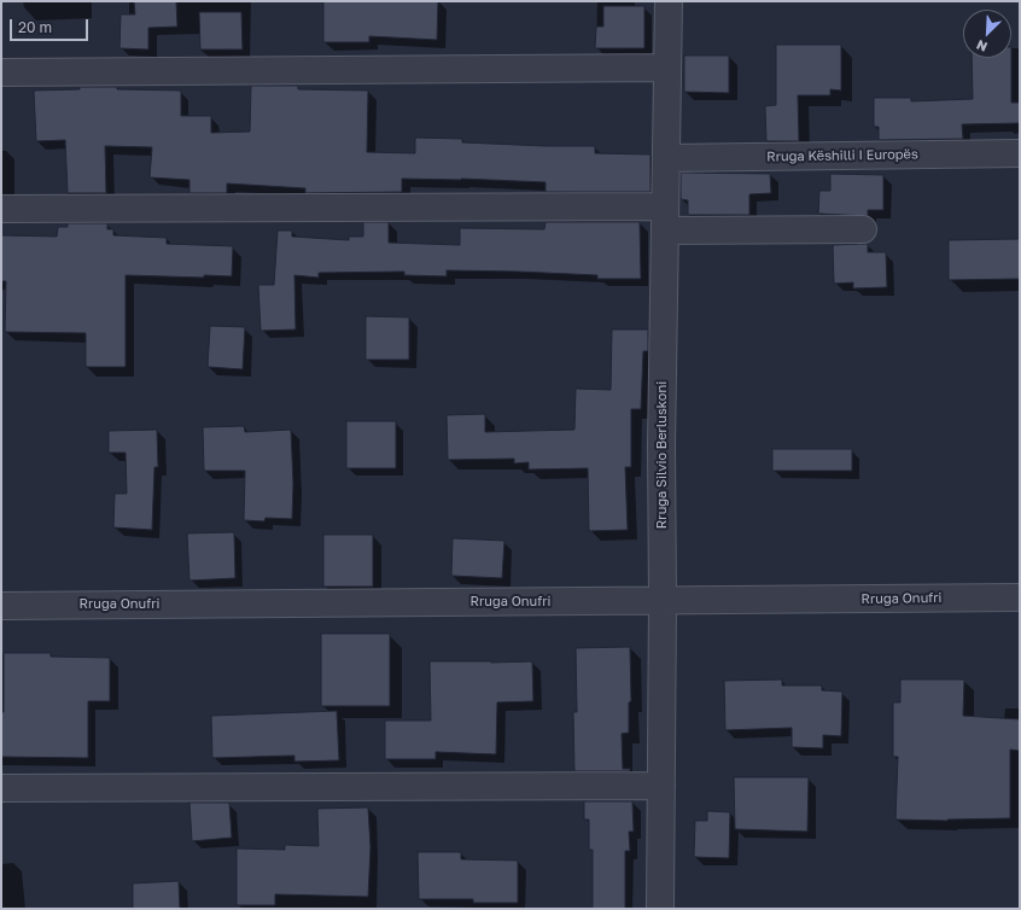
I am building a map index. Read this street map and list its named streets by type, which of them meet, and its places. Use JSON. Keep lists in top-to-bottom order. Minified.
{"streets":{"street":["Rruga Këshilli I Europës","Rruga Silvio Berluskoni","Rruga Onufri"]},"crossings":[["Rruga Këshilli I Europës","Rruga Silvio Berluskoni"],["Rruga Silvio Berluskoni","Rruga Onufri"]],"scale_bar":"20 m","north":"bottom left"}
